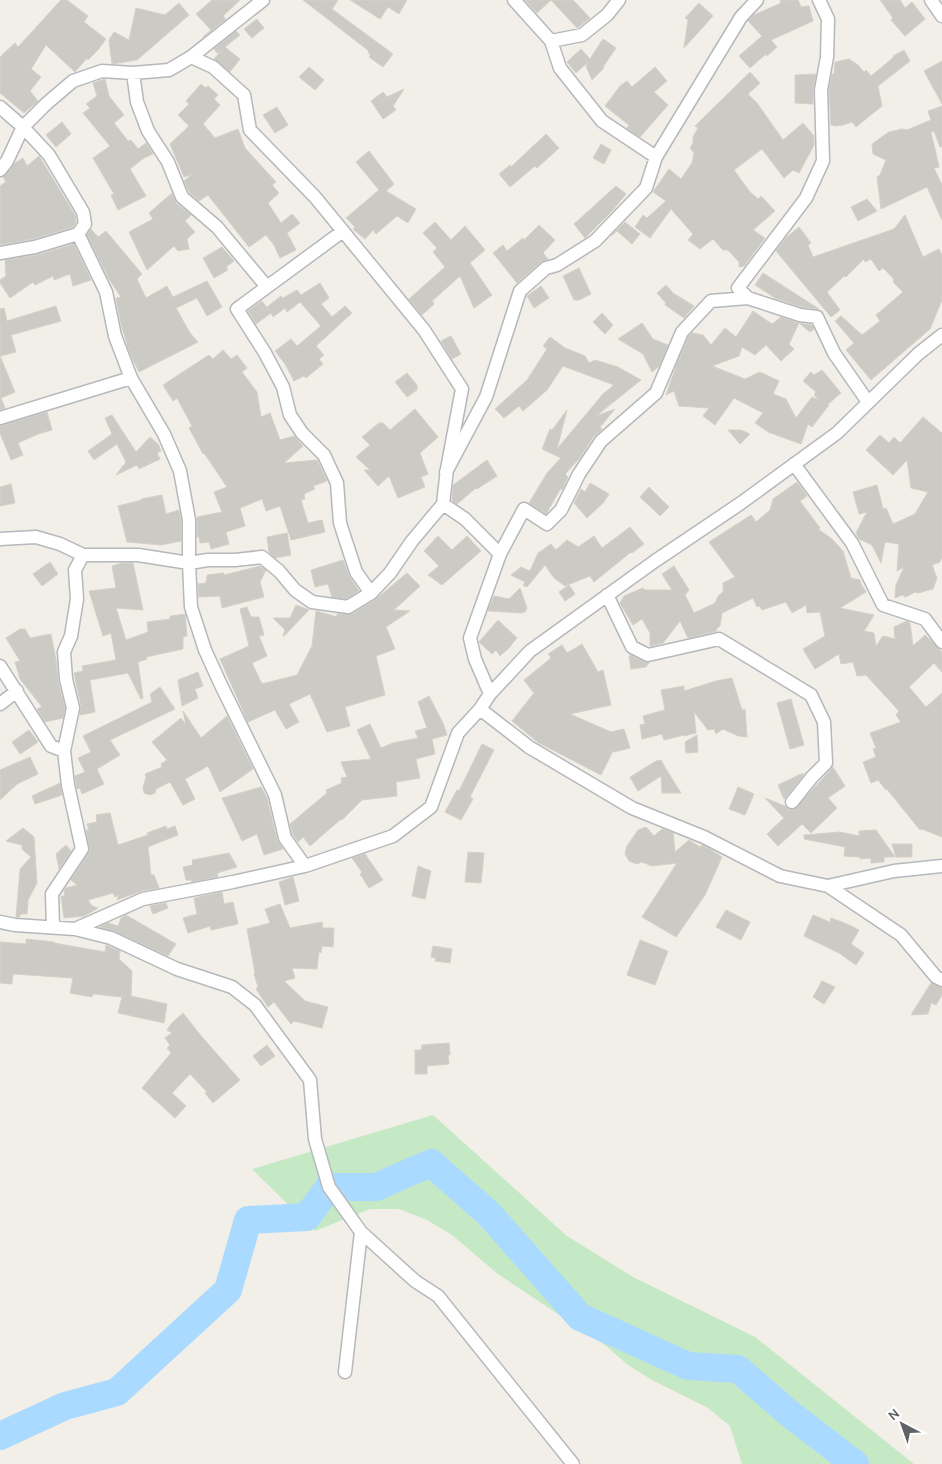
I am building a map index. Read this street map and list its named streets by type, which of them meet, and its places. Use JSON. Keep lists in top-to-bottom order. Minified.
{"north":"top left"}
